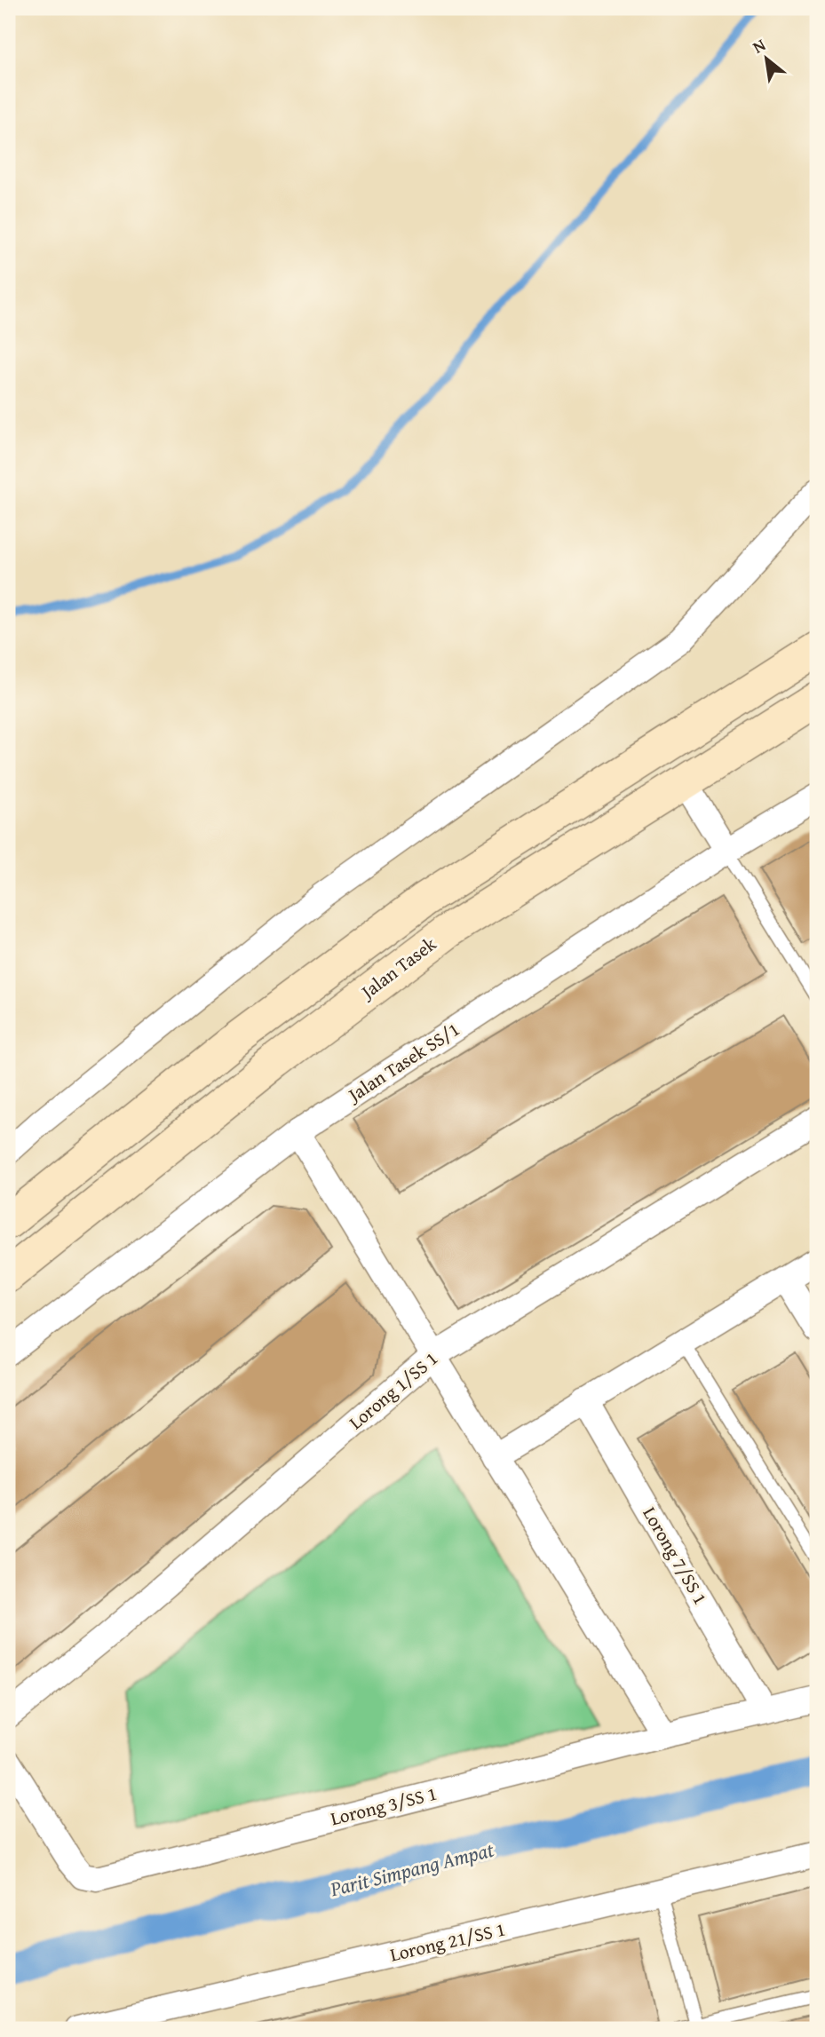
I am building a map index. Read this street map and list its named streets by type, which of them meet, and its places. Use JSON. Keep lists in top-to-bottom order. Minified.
{"streets":{"main road":["Jalan Tasek"],"street":["Jalan Tasek SS/1","Lorong 1/SS 1","Lorong 7/SS 1","Lorong 3/SS 1","Lorong 21/SS 1"]},"crossings":[["Lorong 7/SS 1","Lorong 3/SS 1"]],"water":["Parit Simpang Ampat"],"north":"top left"}
